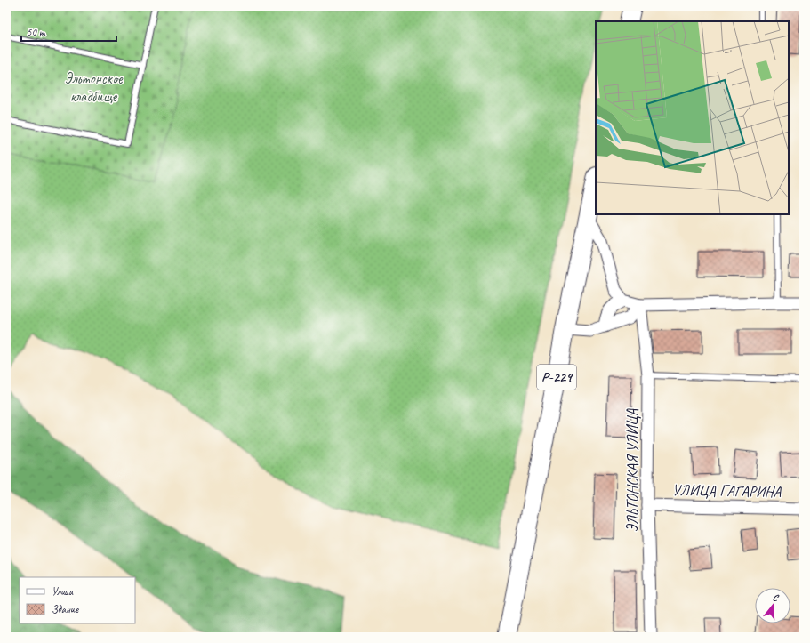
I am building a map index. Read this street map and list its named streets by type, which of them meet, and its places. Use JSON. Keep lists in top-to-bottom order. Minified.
{"streets":{"main road":["Р-229"],"street":["ЭЛЬТОНСКАЯ УЛИЦА","УЛИЦА ГАГАРИНА"]},"crossings":[["ЭЛЬТОНСКАЯ УЛИЦА","УЛИЦА ГАГАРИНА"]],"parks":["Эльтонское кладбище"],"legend":["Улица","Здание"],"scale_bar":"50 m","north":"top"}
